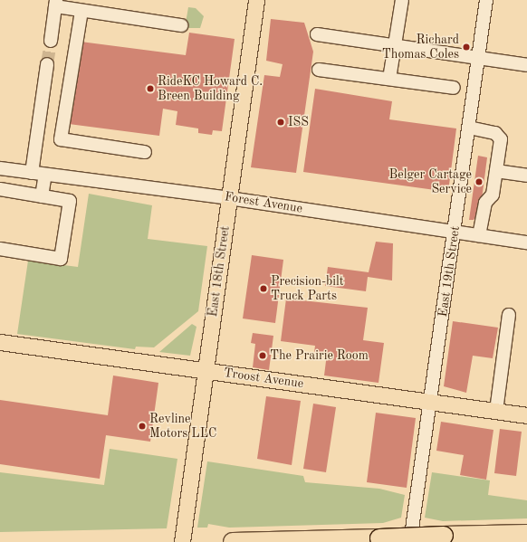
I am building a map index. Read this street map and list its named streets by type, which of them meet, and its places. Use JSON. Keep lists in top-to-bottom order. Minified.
{"streets":{"main road":["East 18th Street","Troost Avenue"],"street":["Forest Avenue","East 19th Street"]},"crossings":[["Forest Avenue","East 18th Street"],["Forest Avenue","East 19th Street"],["East 18th Street","Troost Avenue"],["East 19th Street","Troost Avenue"]],"places":["Richard Thomas Coles","RideKC Howard C. Breen Building","ISS","Belger Cartage Service","Precision-bilt Truck Parts","The Prairie Room","Revline Motors LLC"]}
